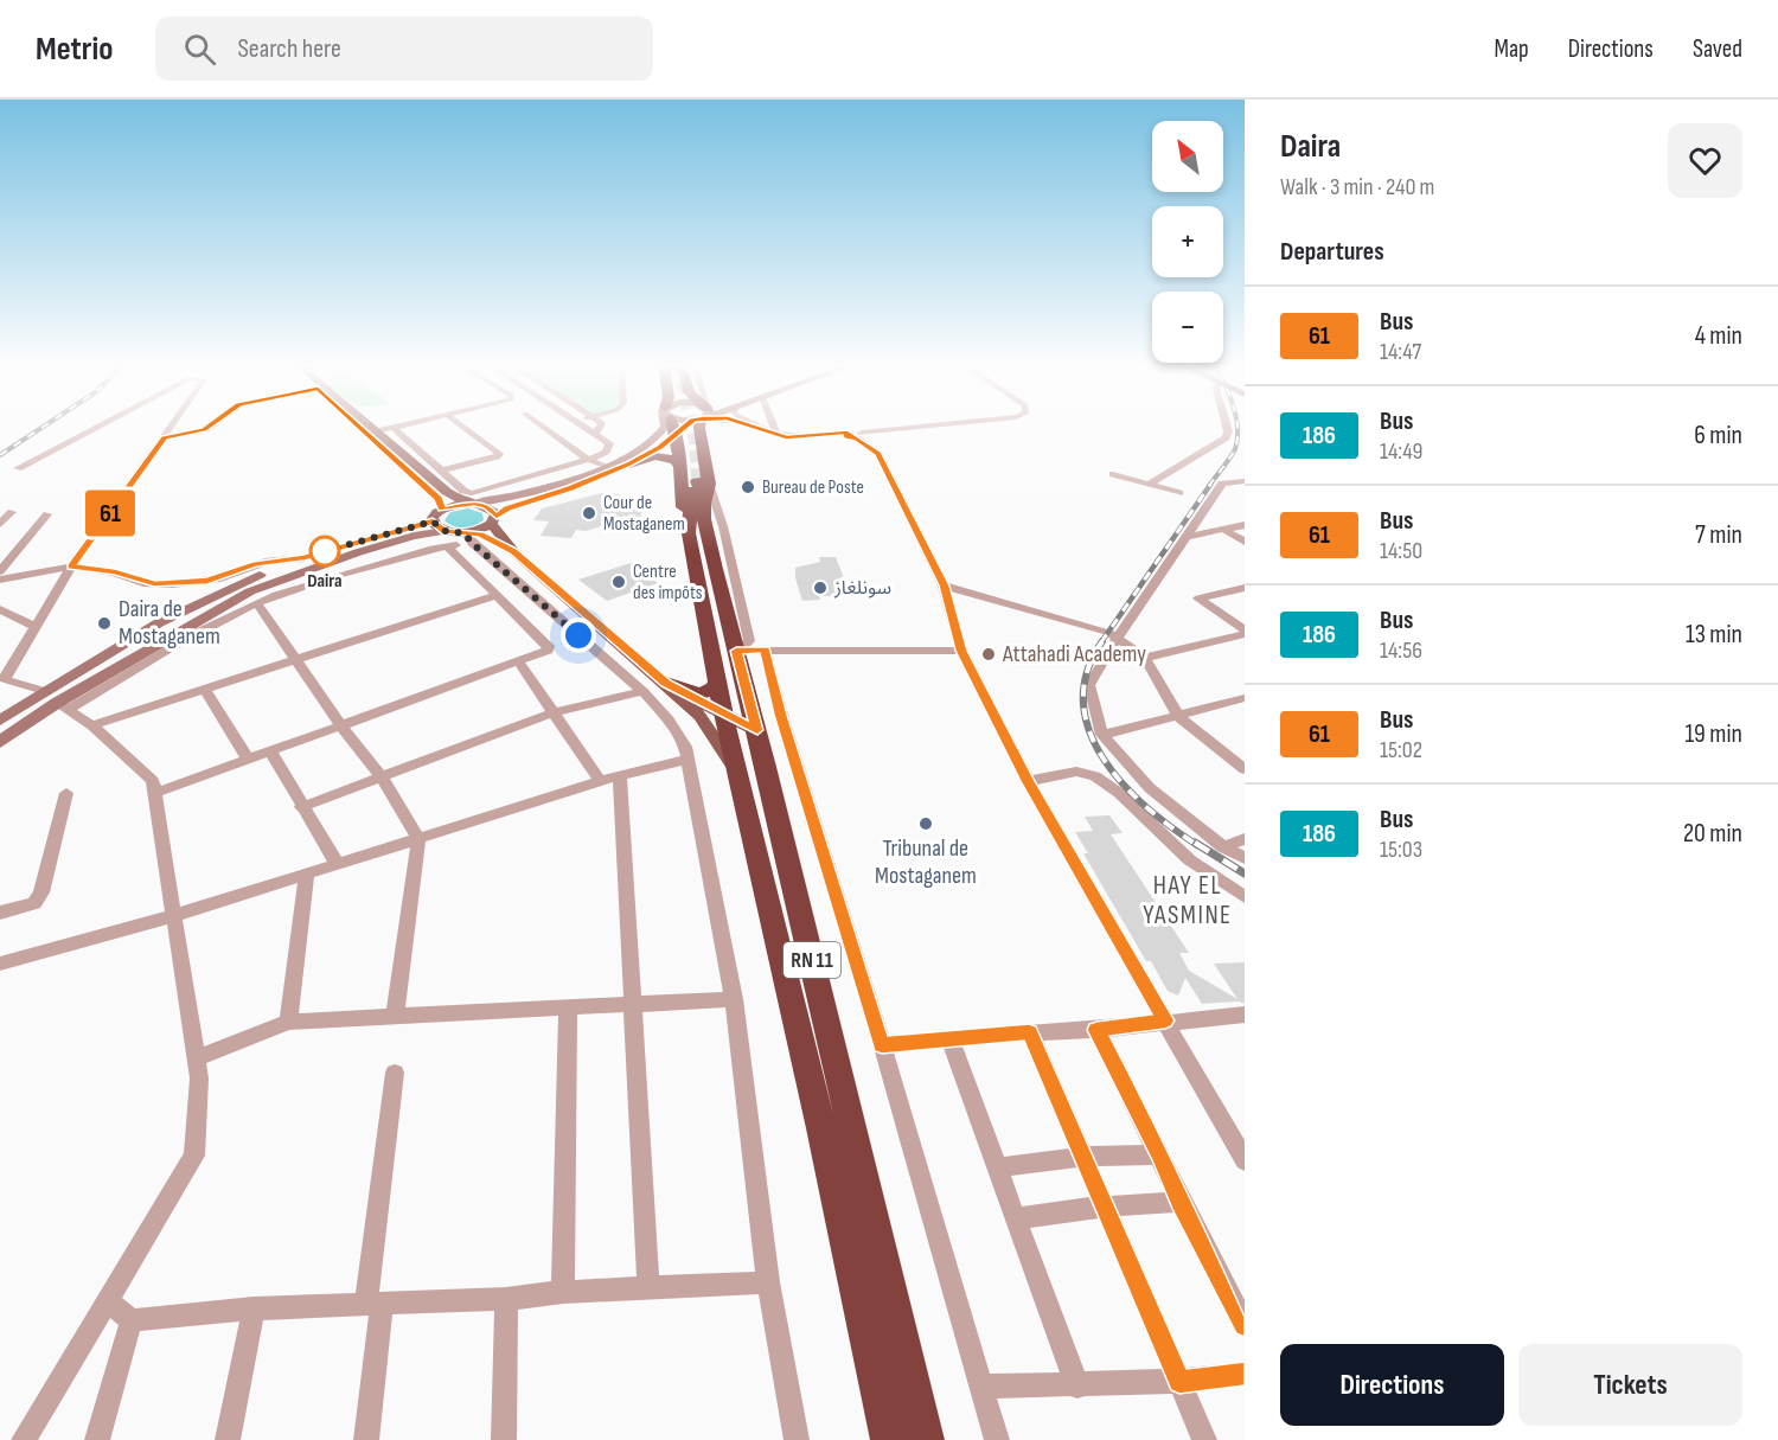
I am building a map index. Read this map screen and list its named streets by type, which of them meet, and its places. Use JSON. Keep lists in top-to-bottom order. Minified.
{"streets":{"highway":["RN 11"]},"districts":["HAY EL YASMINE"],"places":["Bureau de Poste","Cour de Mostaganem","Daira","Centre des impôts","سونلغاز","Daira de Mostaganem","Attahadi Academy","Tribunal de Mostaganem"],"lines":["bus line 61"],"north":"top left","page":{"header":"Metrio","search":"Search here","nav":["Map","Directions","Saved"],"on_map":"61","heading":[["Daira","Walk · 3 min · 240 m"],"Departures"],"map_buttons":["+","−"],"list":[{"mark":"61","name":"Bus","note":"14:47","value":"4 min"},{"mark":"186","name":"Bus","note":"14:49","value":"6 min"},{"mark":"61","name":"Bus","note":"14:50","value":"7 min"},{"mark":"186","name":"Bus","note":"14:56","value":"13 min"},{"mark":"61","name":"Bus","note":"15:02","value":"19 min"},{"mark":"186","name":"Bus","note":"15:03","value":"20 min"}],"buttons":["Directions","Tickets"]}}
